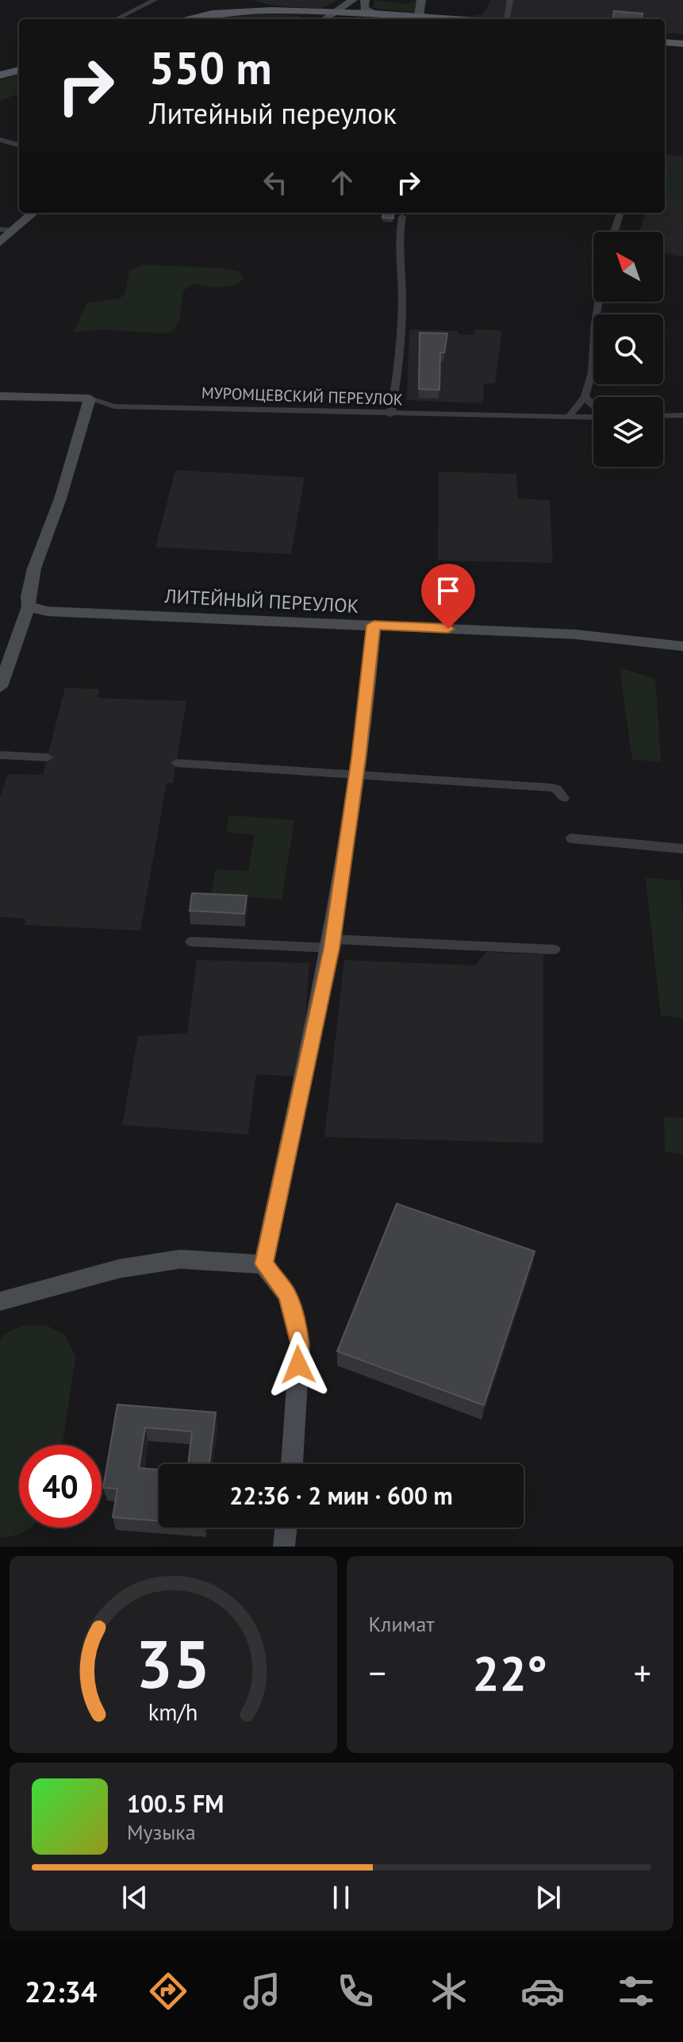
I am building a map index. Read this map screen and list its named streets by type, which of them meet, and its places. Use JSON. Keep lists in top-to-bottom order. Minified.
{"streets":{"main road":["МУРОМЦЕВСКИЙ ПЕРЕУЛОК","ЛИТЕЙНЫЙ ПЕРЕУЛОК"]},"north":"top left","page":{"turn":["550 m","Литейный переулок"],"limit":"40","trip":"22:36 · 2 мин · 600 m","tile":"Климат","heat":["−","22°","+"],"song":["100.5 FM","Музыка"],"tabs":"22:34","gauge":["35","km/h"]}}
